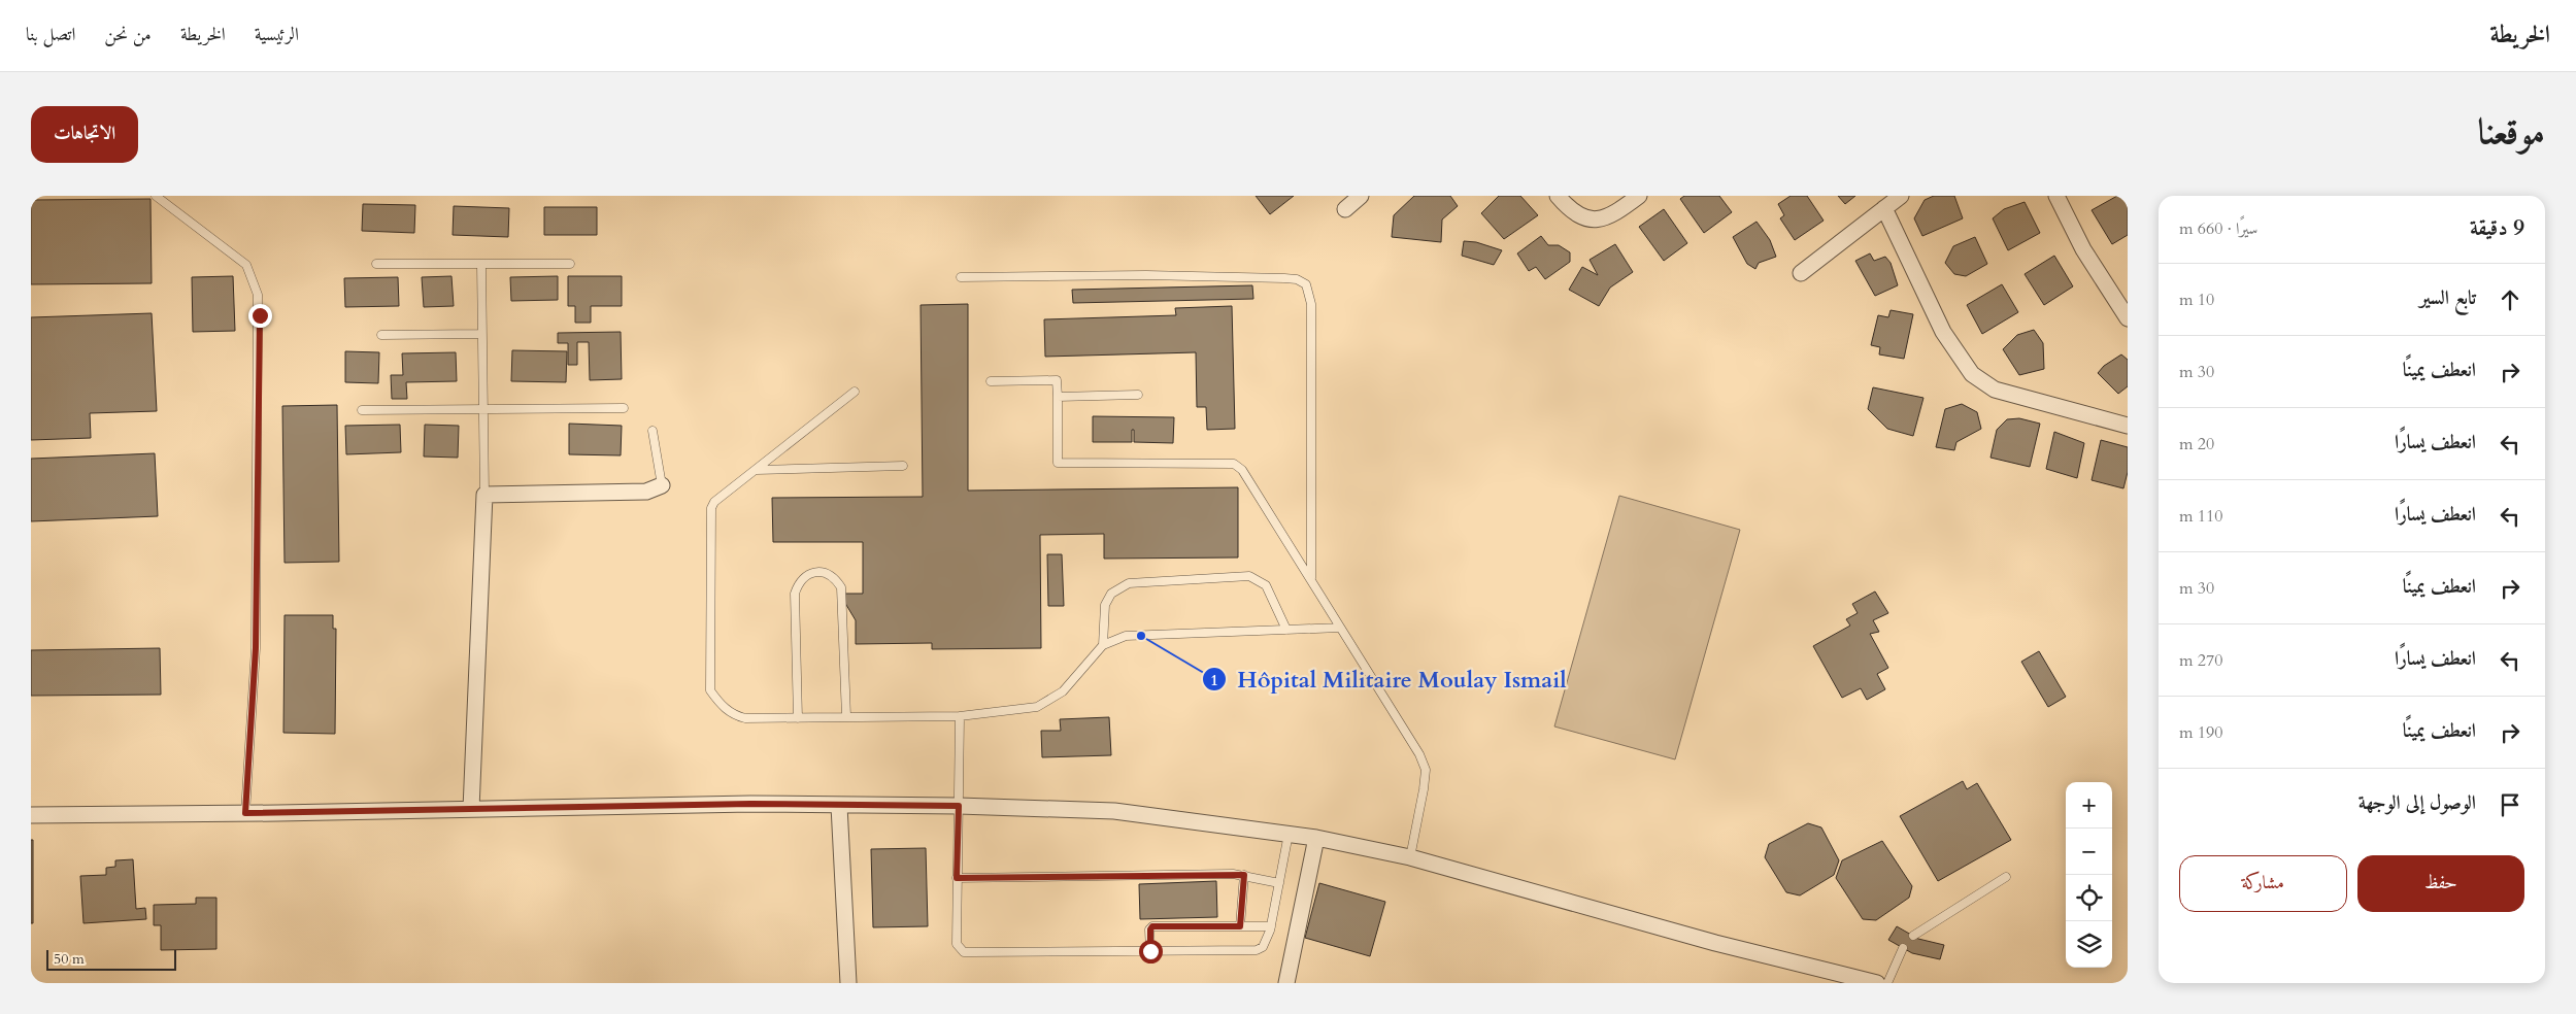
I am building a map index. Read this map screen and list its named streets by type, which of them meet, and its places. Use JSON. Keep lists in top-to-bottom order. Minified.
{"places":["Hôpital Militaire Moulay Ismail"],"scale_bar":"50 m","page":{"header":"الخريطة","nav":["الرئيسية","الخريطة","من نحن","اتصل بنا"],"title":"موقعنا","buttons":["الاتجاهات",["حفظ","مشاركة"]],"heading":["9 دقيقة","سيرًا · 660 m"],"list":[["تابع السير","10 m"],["انعطف يمينًا","30 m"],["انعطف يسارًا","20 m"],["انعطف يسارًا","110 m"],["انعطف يمينًا","30 m"],["انعطف يسارًا","270 m"],["انعطف يمينًا","190 m"],"الوصول إلى الوجهة"],"map_buttons":["+","−"],"scale":"50 m"}}
